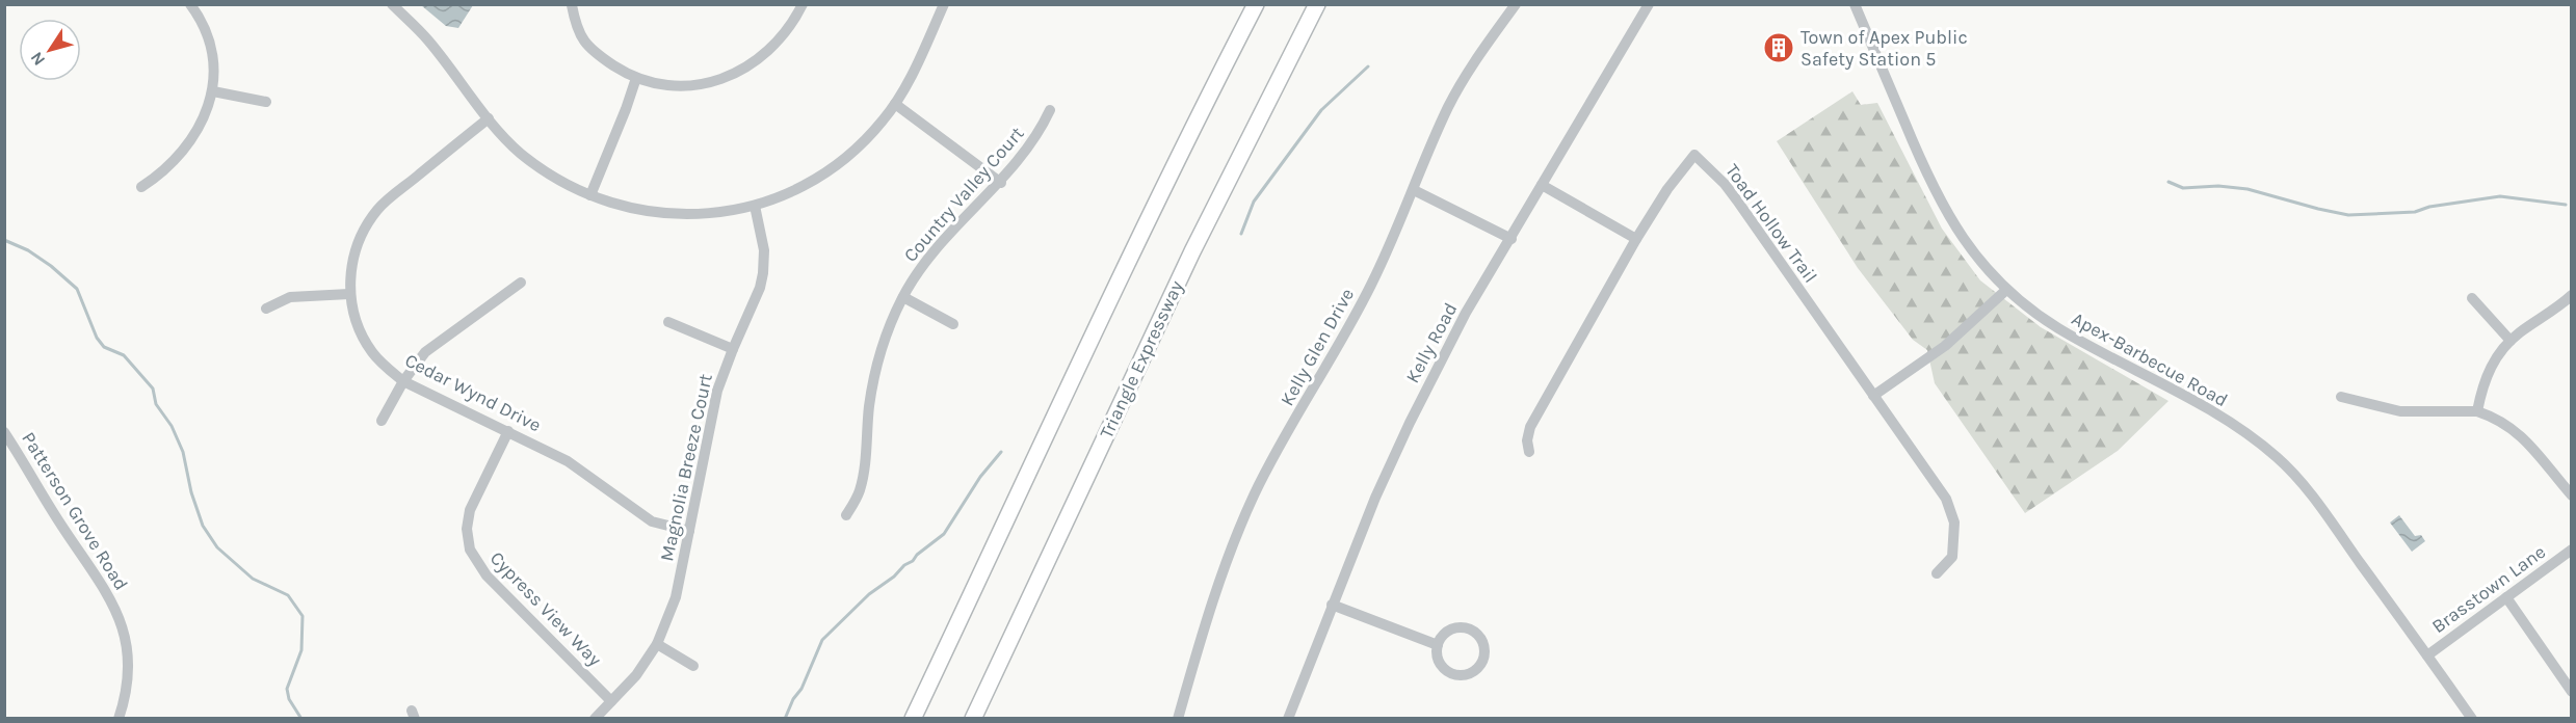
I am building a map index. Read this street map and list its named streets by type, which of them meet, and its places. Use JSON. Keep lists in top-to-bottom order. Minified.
{"streets":{"highway":["Triangle Expressway"],"street":["Country Valley Court","Toad Hollow Trail","Kelly Road","Kelly Glen Drive","Apex-Barbecue Road","Cedar Wynd Drive","Magnolia Breeze Court","Patterson Grove Road","Brasstown Lane","Cypress View Way"]},"crossings":[["Apex-Barbecue Road","Brasstown Lane"],["Cedar Wynd Drive","Magnolia Breeze Court"],["Cedar Wynd Drive","Cypress View Way"],["Magnolia Breeze Court","Cypress View Way"]],"places":{"building":["Town of Apex Public Safety Station 5"]},"north":"bottom left"}
